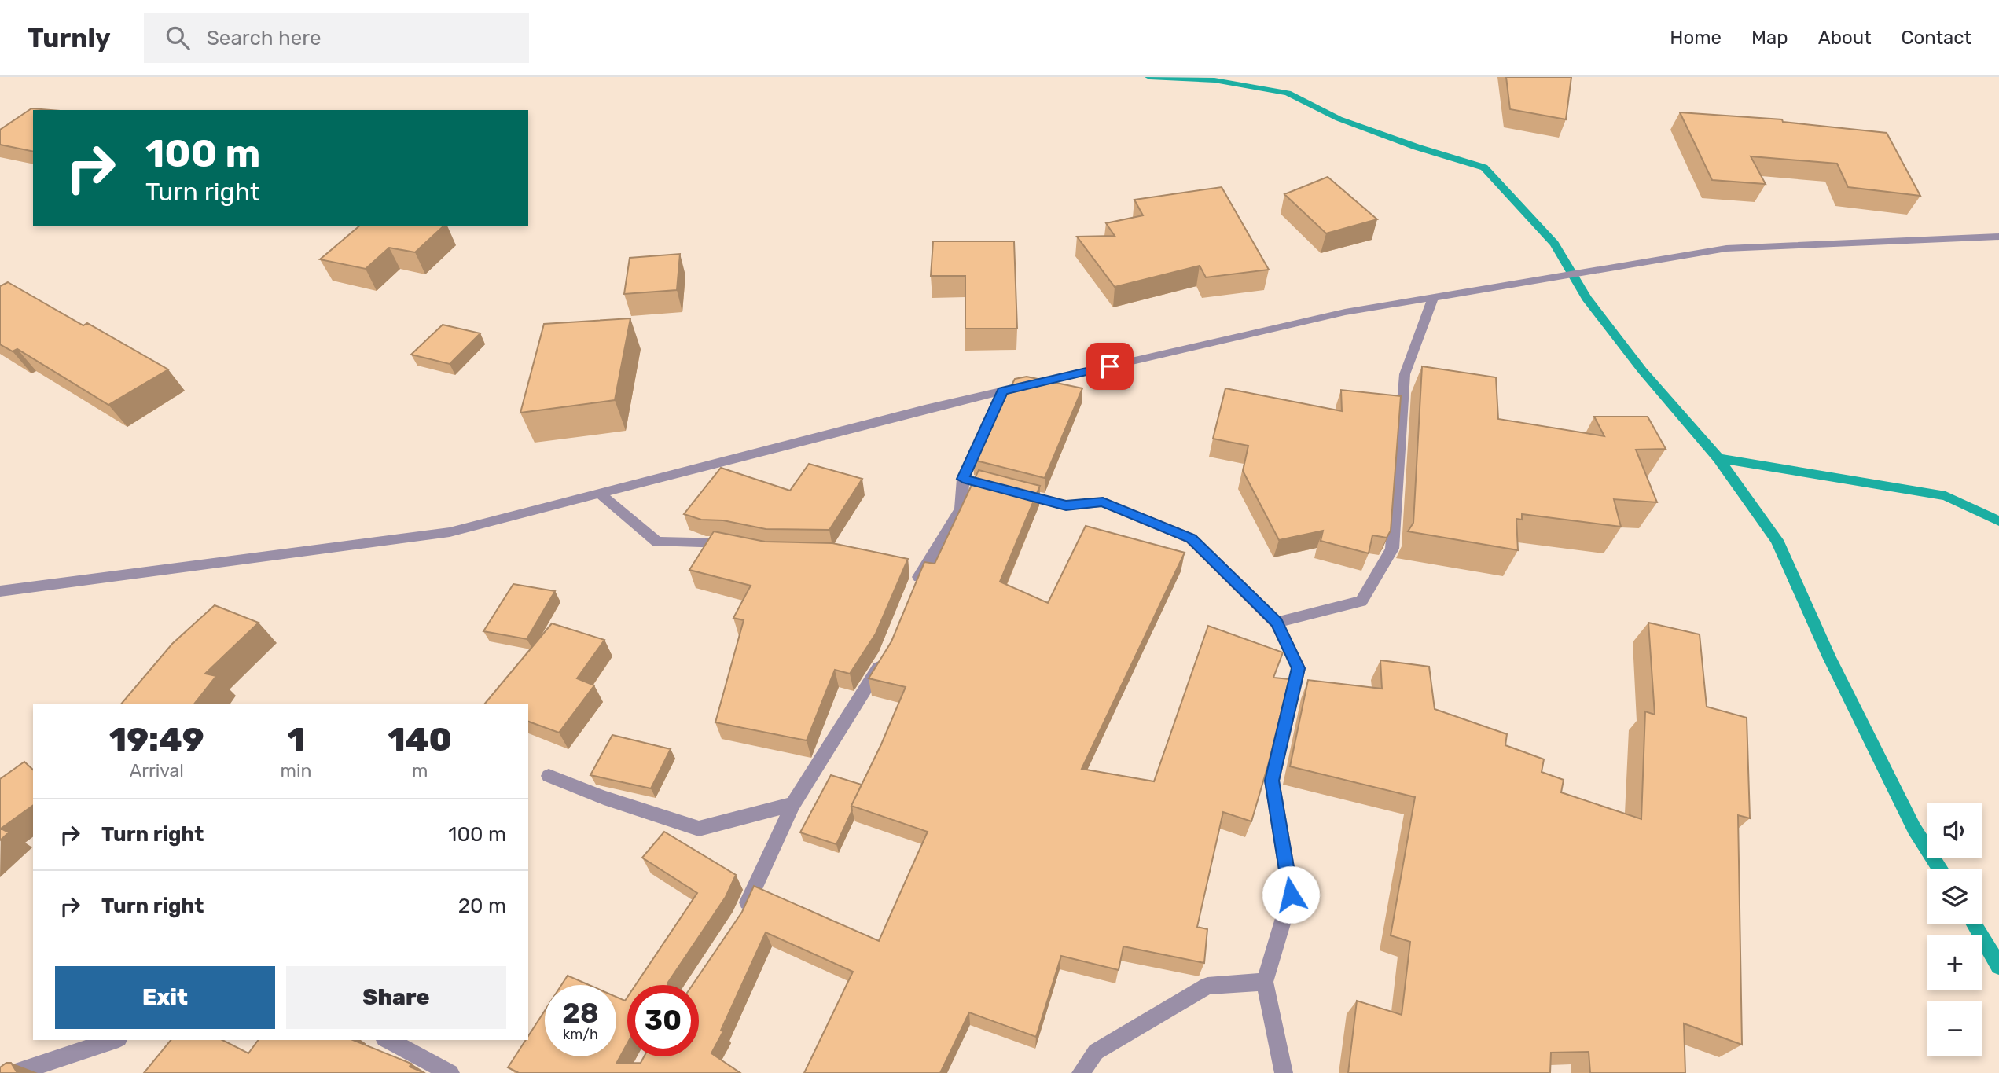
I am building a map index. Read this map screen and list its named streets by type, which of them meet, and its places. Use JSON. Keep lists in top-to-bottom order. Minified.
{"page":{"header":"Turnly","search":"Search here","nav":["Home","Map","About","Contact"],"turn":["100 m","Turn right"],"eta":["19:49","Arrival","1","min","140","m"],"list":[{"name":"Turn right","value":"100 m"},{"name":"Turn right","value":"20 m"}],"map_buttons":["+","−"],"buttons":["Exit","Share"],"speed":"28 km/h","limit":"30"}}
